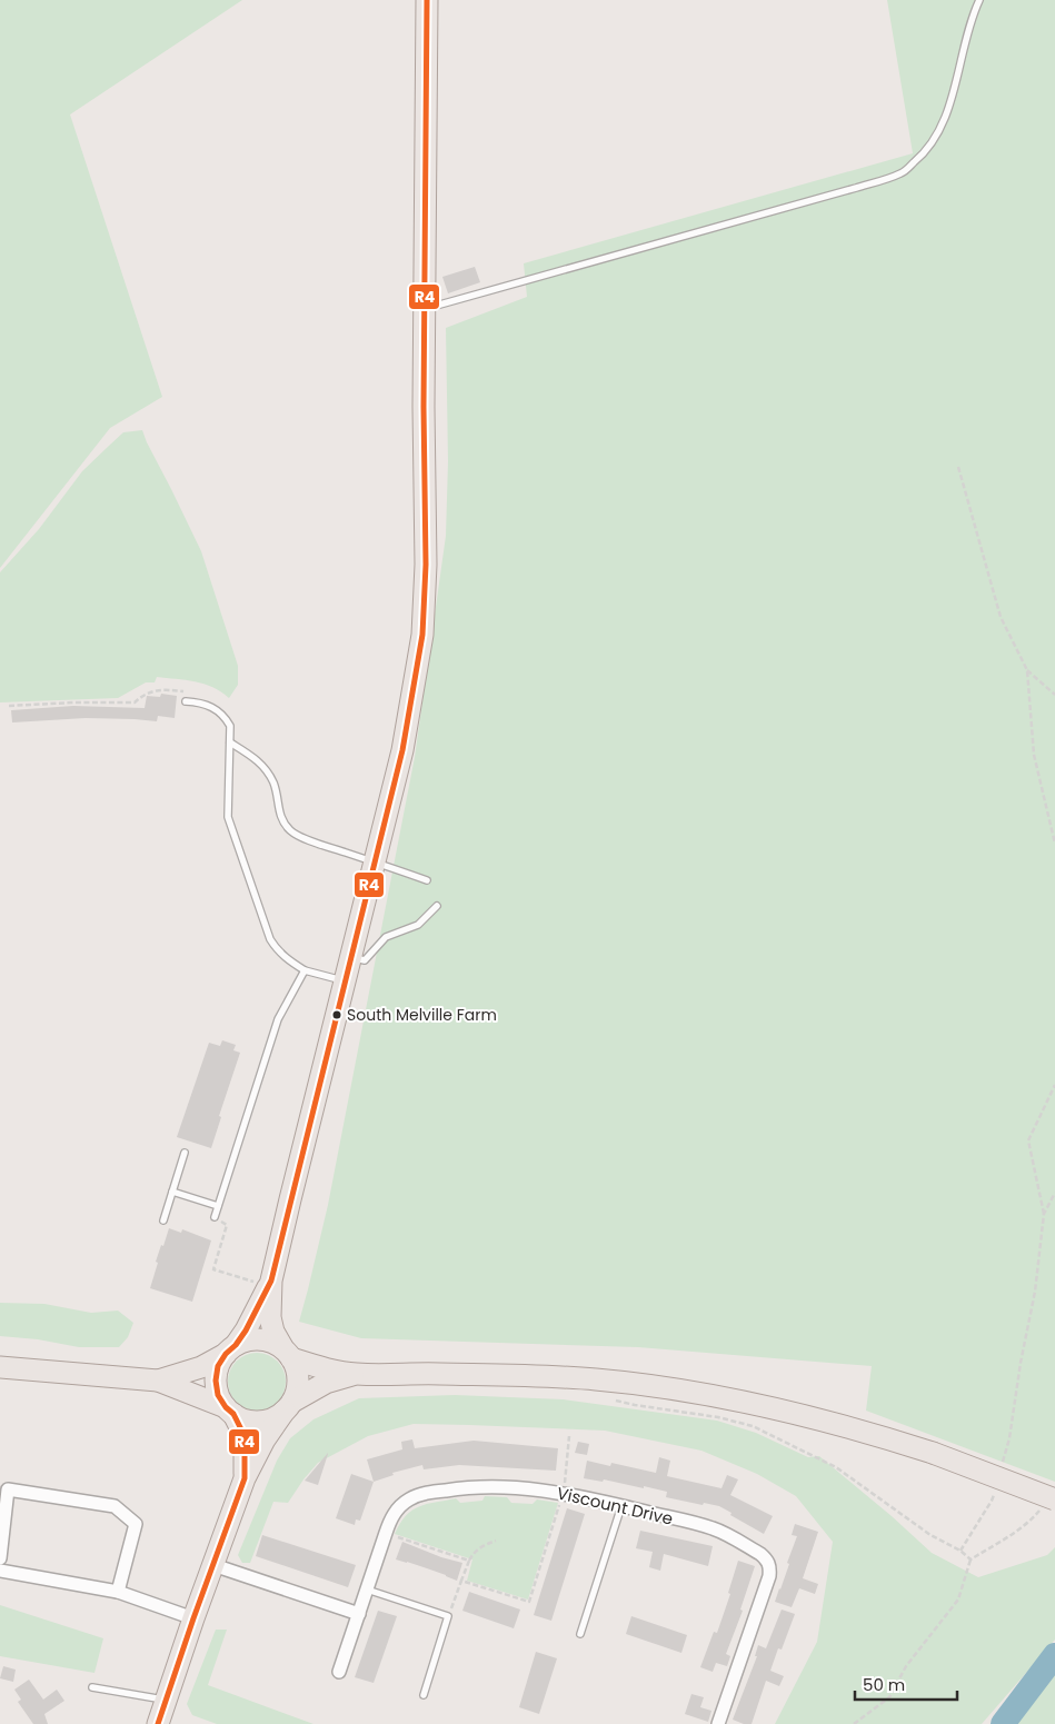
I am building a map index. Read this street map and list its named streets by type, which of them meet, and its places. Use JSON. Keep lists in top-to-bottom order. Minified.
{"streets":{"street":["Viscount Drive"]},"places":["South Melville Farm"],"lines":["transit line R4"],"scale_bar":"50 m"}
